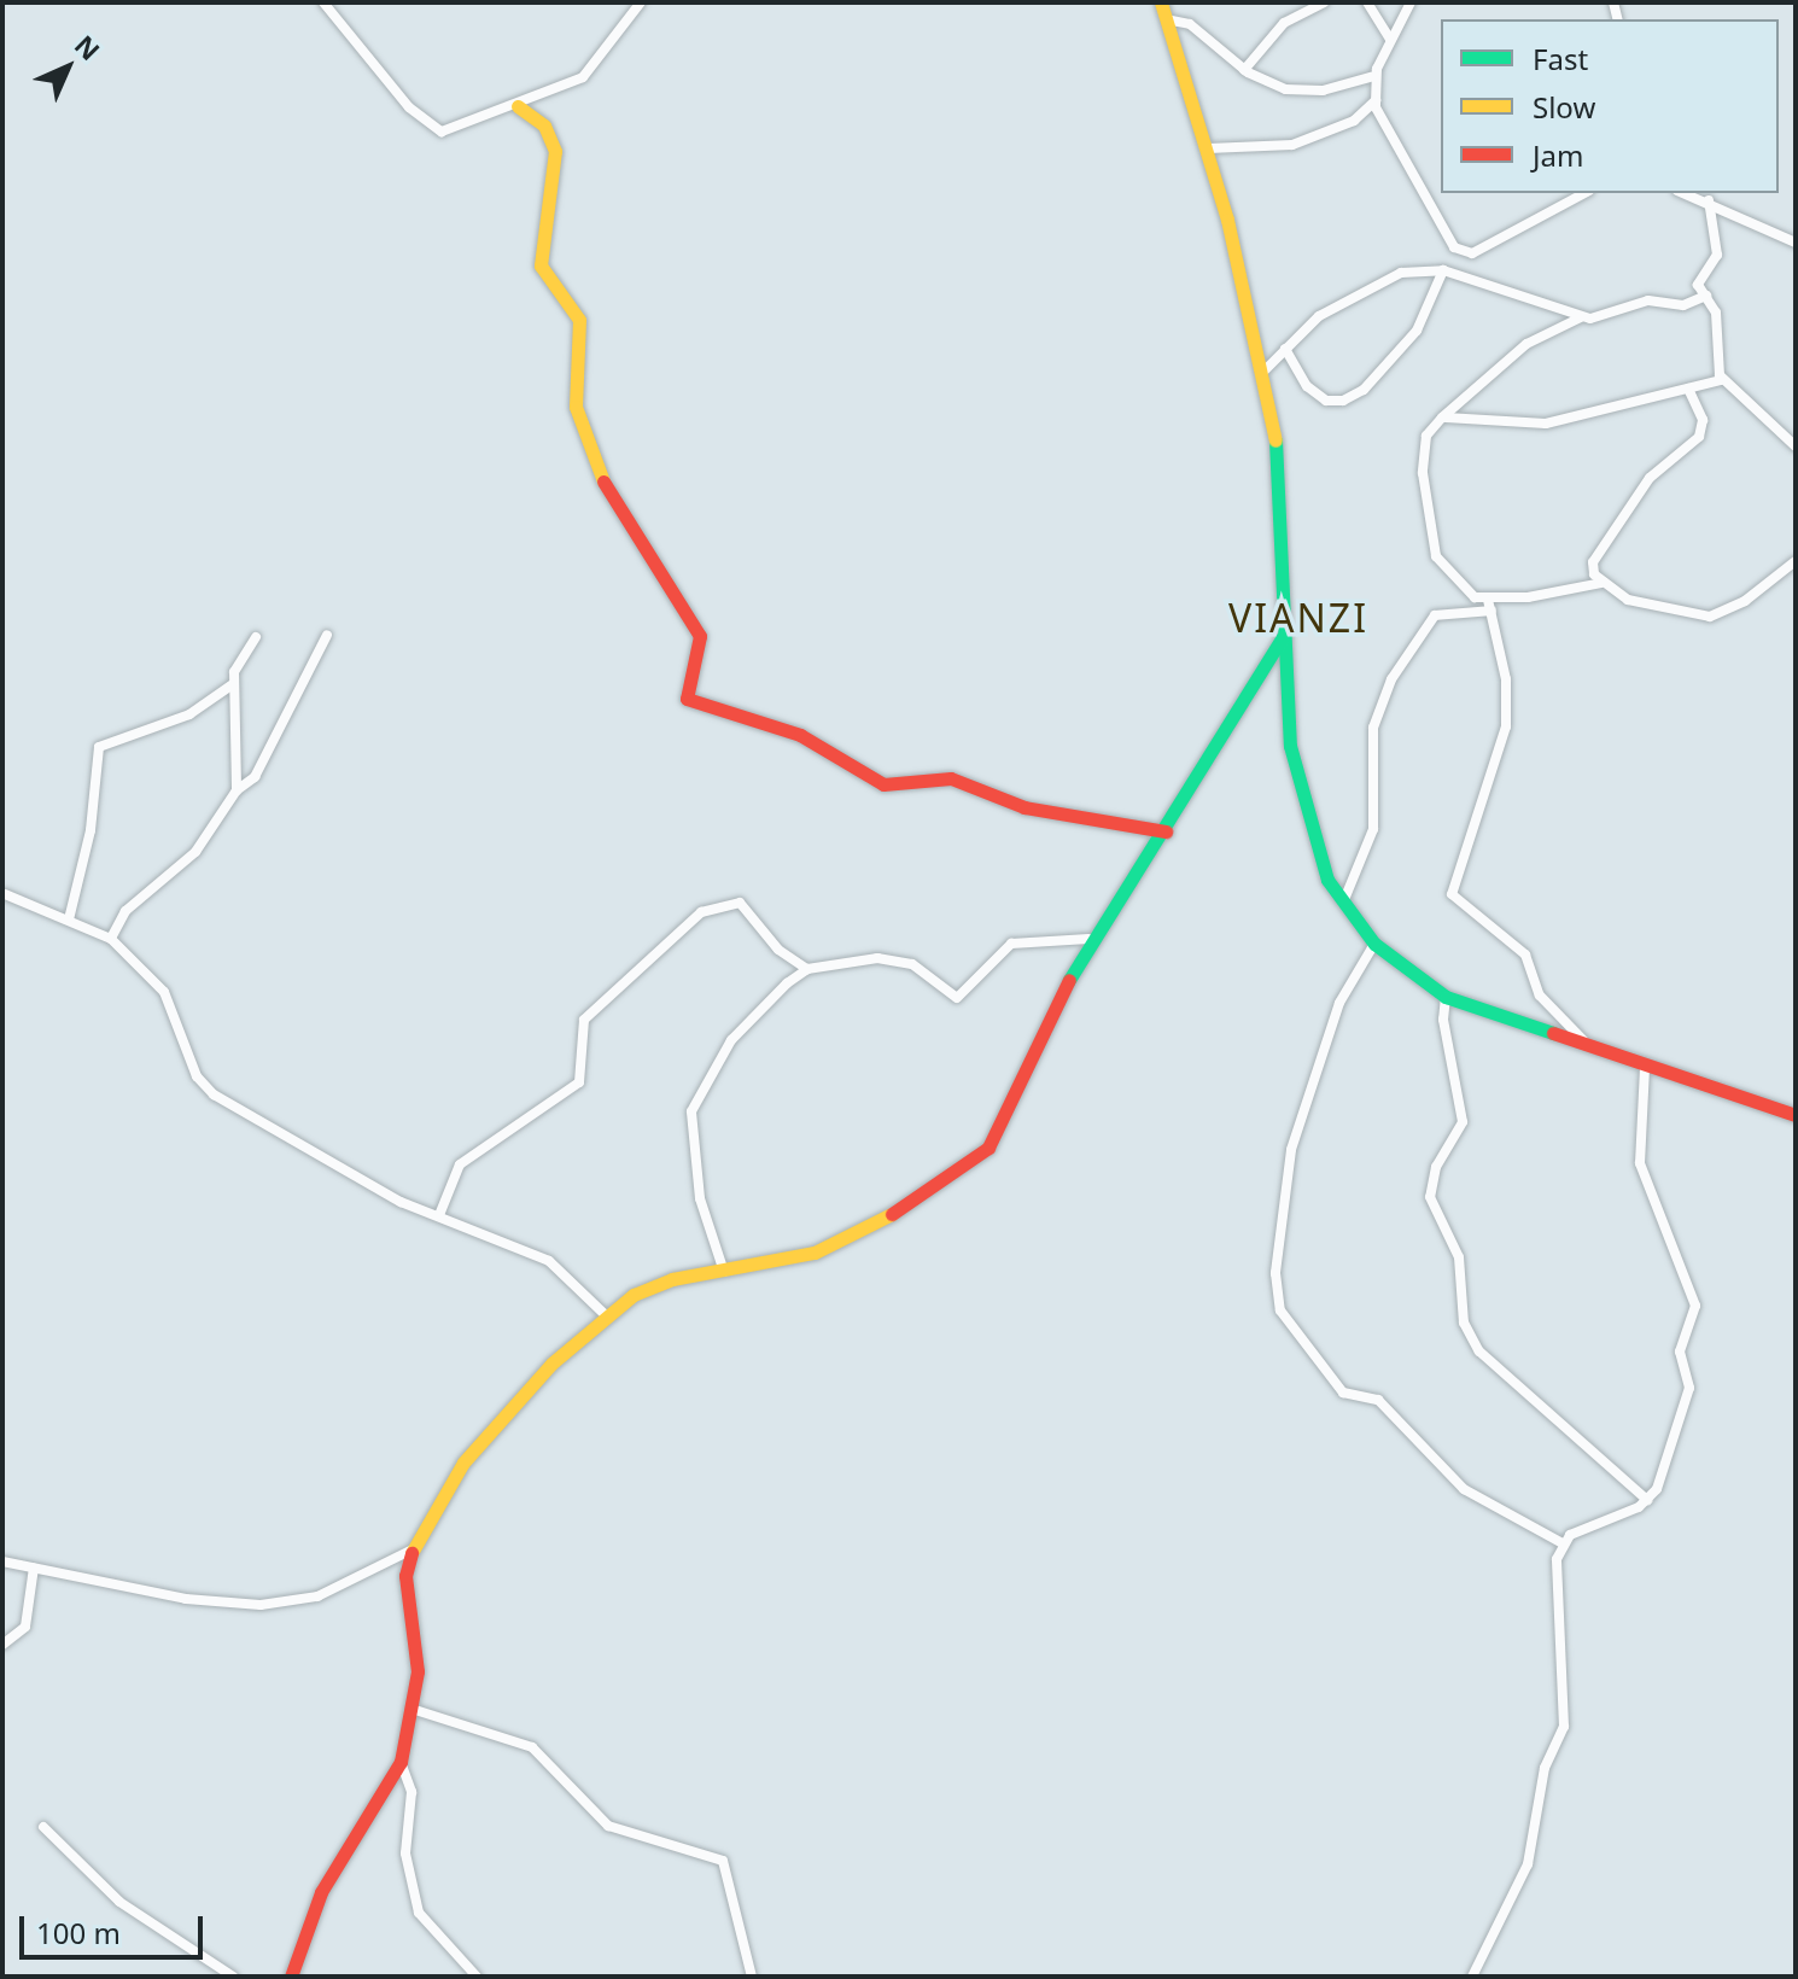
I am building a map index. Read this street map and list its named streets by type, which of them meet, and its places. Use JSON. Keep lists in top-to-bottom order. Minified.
{"districts":["VIANZI"],"legend":["Fast","Slow","Jam"],"scale_bar":"100 m","north":"top right"}
